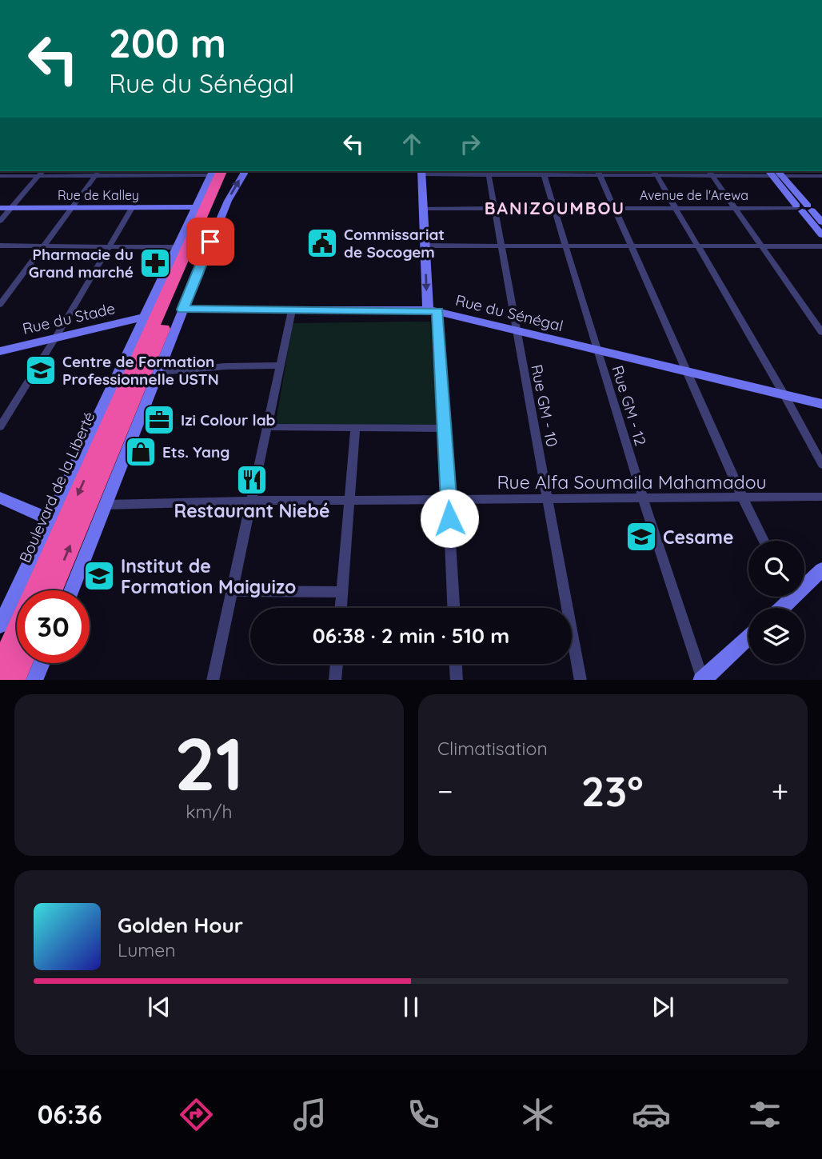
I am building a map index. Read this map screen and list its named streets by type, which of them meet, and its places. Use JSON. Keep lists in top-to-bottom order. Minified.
{"streets":{"highway":["Boulevard de la Liberté"],"street":["Rue de Kalley","Avenue de l'Arewa","Rue du Sénégal","Rue du Stade","Rue GM - 10","Rue GM - 12","Rue Alfa Soumaila Mahamadou"]},"crossings":[["Rue de Kalley","Boulevard de la Liberté"],["Avenue de l'Arewa","Rue GM - 10"],["Avenue de l'Arewa","Rue GM - 12"],["Rue du Sénégal","Rue GM - 10"],["Rue du Sénégal","Rue GM - 12"],["Rue du Stade","Boulevard de la Liberté"],["Rue GM - 10","Rue Alfa Soumaila Mahamadou"],["Rue GM - 12","Rue Alfa Soumaila Mahamadou"]],"districts":["BANIZOUMBOU"],"places":{"public building":["Commissariat de Socogem"],"pharmacy":["Pharmacie du Grand marché"],"school or university":["Centre de Formation Professionnelle USTN","Cesame","Institut de Formation Maiguizo"],"office":["Izi Colour lab"],"shop":["Ets. Yang"],"restaurant":["Restaurant Niebé"]},"page":{"turn":["200 m","Rue du Sénégal"],"limit":"30","trip":"06:38 · 2 min · 510 m","tile":[["21","km/h"],"Climatisation"],"heat":["−","23°","+"],"song":["Golden Hour","Lumen"],"tabs":"06:36"}}
